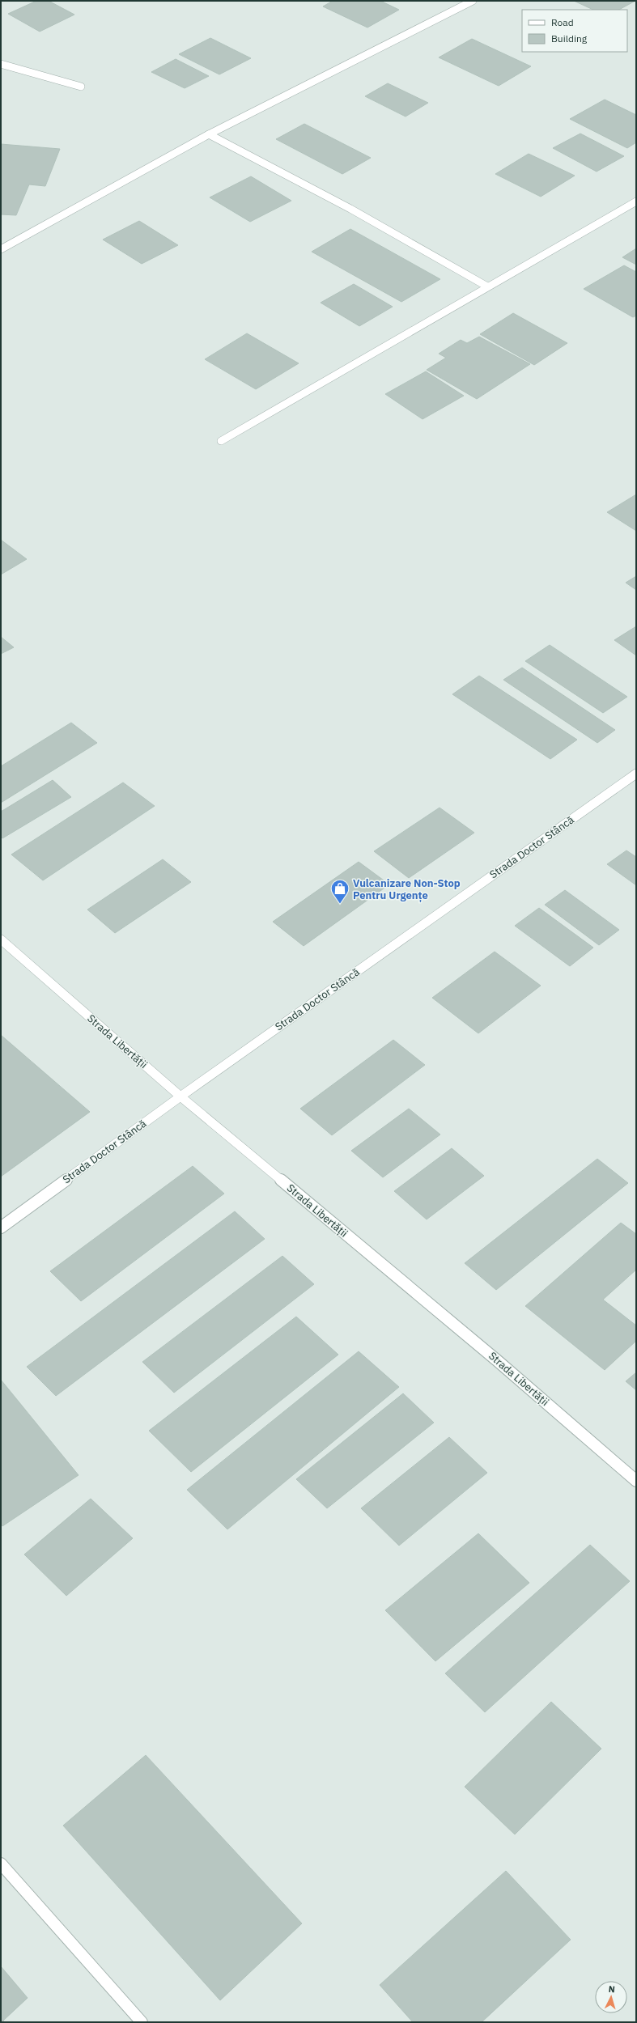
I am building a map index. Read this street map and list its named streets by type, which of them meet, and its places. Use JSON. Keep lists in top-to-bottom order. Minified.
{"streets":{"street":["Strada Doctor Stâncă","Strada Libertății"]},"crossings":[["Strada Doctor Stâncă","Strada Libertății"]],"places":{"shop":["Vulcanizare Non-Stop Pentru Urgențe"]},"legend":["Road","Building"],"north":"top"}
